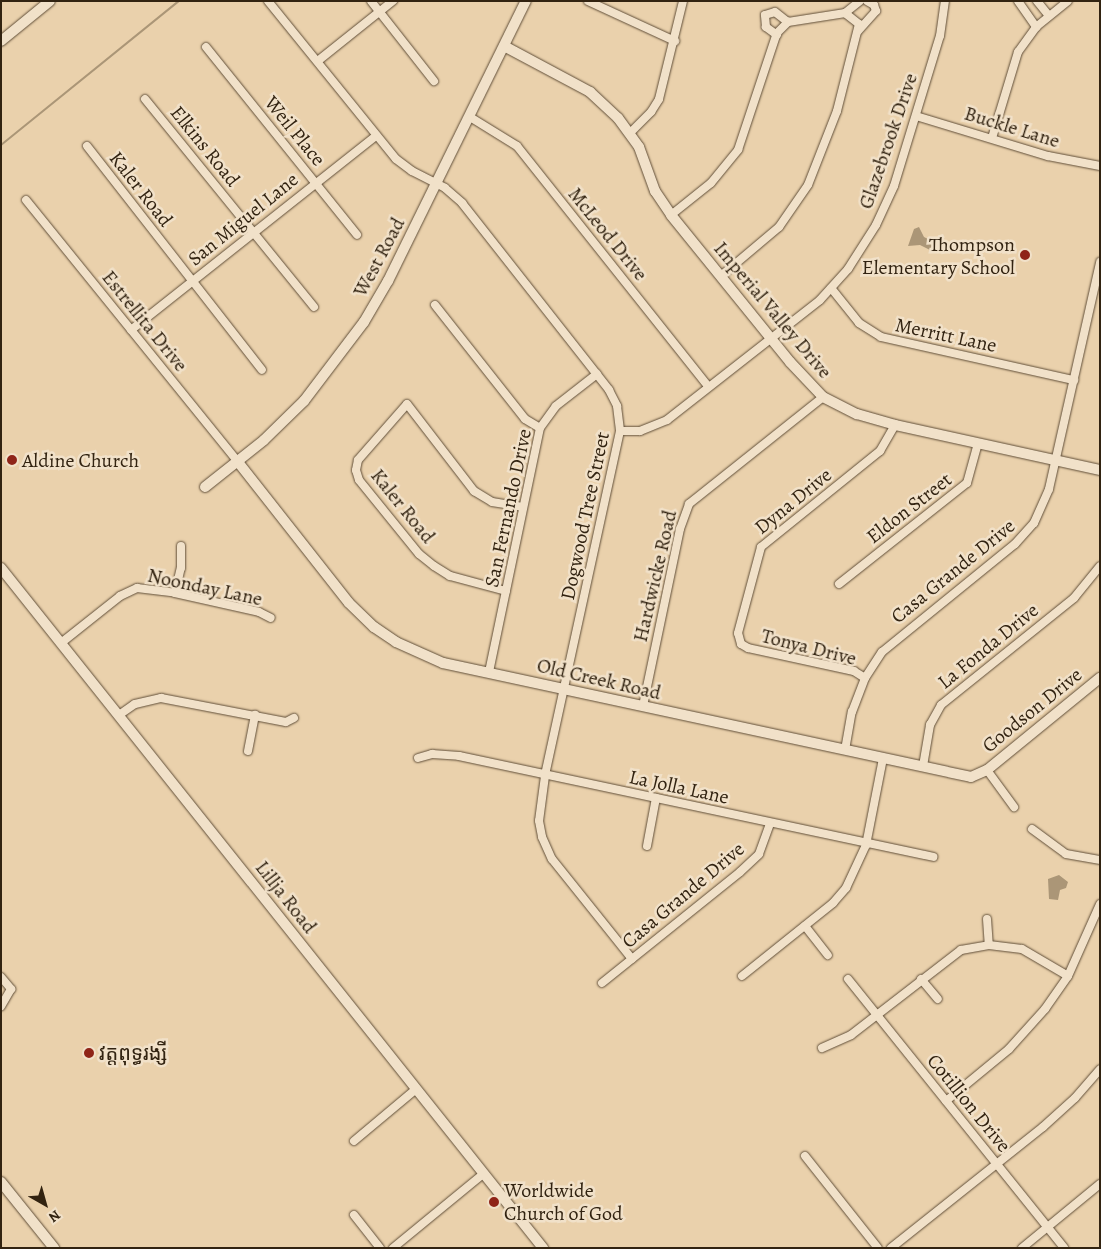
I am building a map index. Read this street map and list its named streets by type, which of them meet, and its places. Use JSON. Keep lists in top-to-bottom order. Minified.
{"streets":{"street":["Buckle Lane","Weil Place","Glazebrook Drive","Elkins Road","Kaler Road","San Miguel Lane","McLeod Drive","West Road","Imperial Valley Drive","Estrellita Drive","Merritt Lane","Dyna Drive","San Fernando Drive","Eldon Street","Dogwood Tree Street","Casa Grande Drive","Hardwicke Road","Noonday Lane","La Fonda Drive","Tonya Drive","Old Creek Road","Goodson Drive","La Jolla Lane","Lillja Road","Cotillion Drive"]},"crossings":[["Buckle Lane","Glazebrook Drive"],["Weil Place","San Miguel Lane"],["Glazebrook Drive","McLeod Drive"],["Glazebrook Drive","Imperial Valley Drive"],["Glazebrook Drive","Merritt Lane"],["Glazebrook Drive","Dogwood Tree Street"],["Elkins Road","San Miguel Lane"],["Kaler Road","San Miguel Lane"],["Kaler Road","San Fernando Drive"],["San Miguel Lane","Estrellita Drive"],["San Miguel Lane","Dogwood Tree Street"],["McLeod Drive","West Road"],["West Road","Imperial Valley Drive"],["West Road","Estrellita Drive"],["West Road","Dogwood Tree Street"],["West Road","Old Creek Road"],["Imperial Valley Drive","Dyna Drive"],["Imperial Valley Drive","Eldon Street"],["Imperial Valley Drive","Casa Grande Drive"],["Imperial Valley Drive","Hardwicke Road"],["Estrellita Drive","Old Creek Road"],["Merritt Lane","Casa Grande Drive"],["Dyna Drive","Tonya Drive"],["San Fernando Drive","Dogwood Tree Street"],["San Fernando Drive","Old Creek Road"],["Dogwood Tree Street","Casa Grande Drive"],["Dogwood Tree Street","Old Creek Road"],["Dogwood Tree Street","La Jolla Lane"],["Casa Grande Drive","Tonya Drive"],["Casa Grande Drive","Old Creek Road"],["Casa Grande Drive","La Jolla Lane"],["Hardwicke Road","Old Creek Road"],["Noonday Lane","Lillja Road"],["La Fonda Drive","Old Creek Road"],["Old Creek Road","Goodson Drive"]],"places":["Thompson Elementary School","Aldine Church","វត្តពុទ្ធរង្សី","Worldwide Church of God"],"north":"bottom right"}
